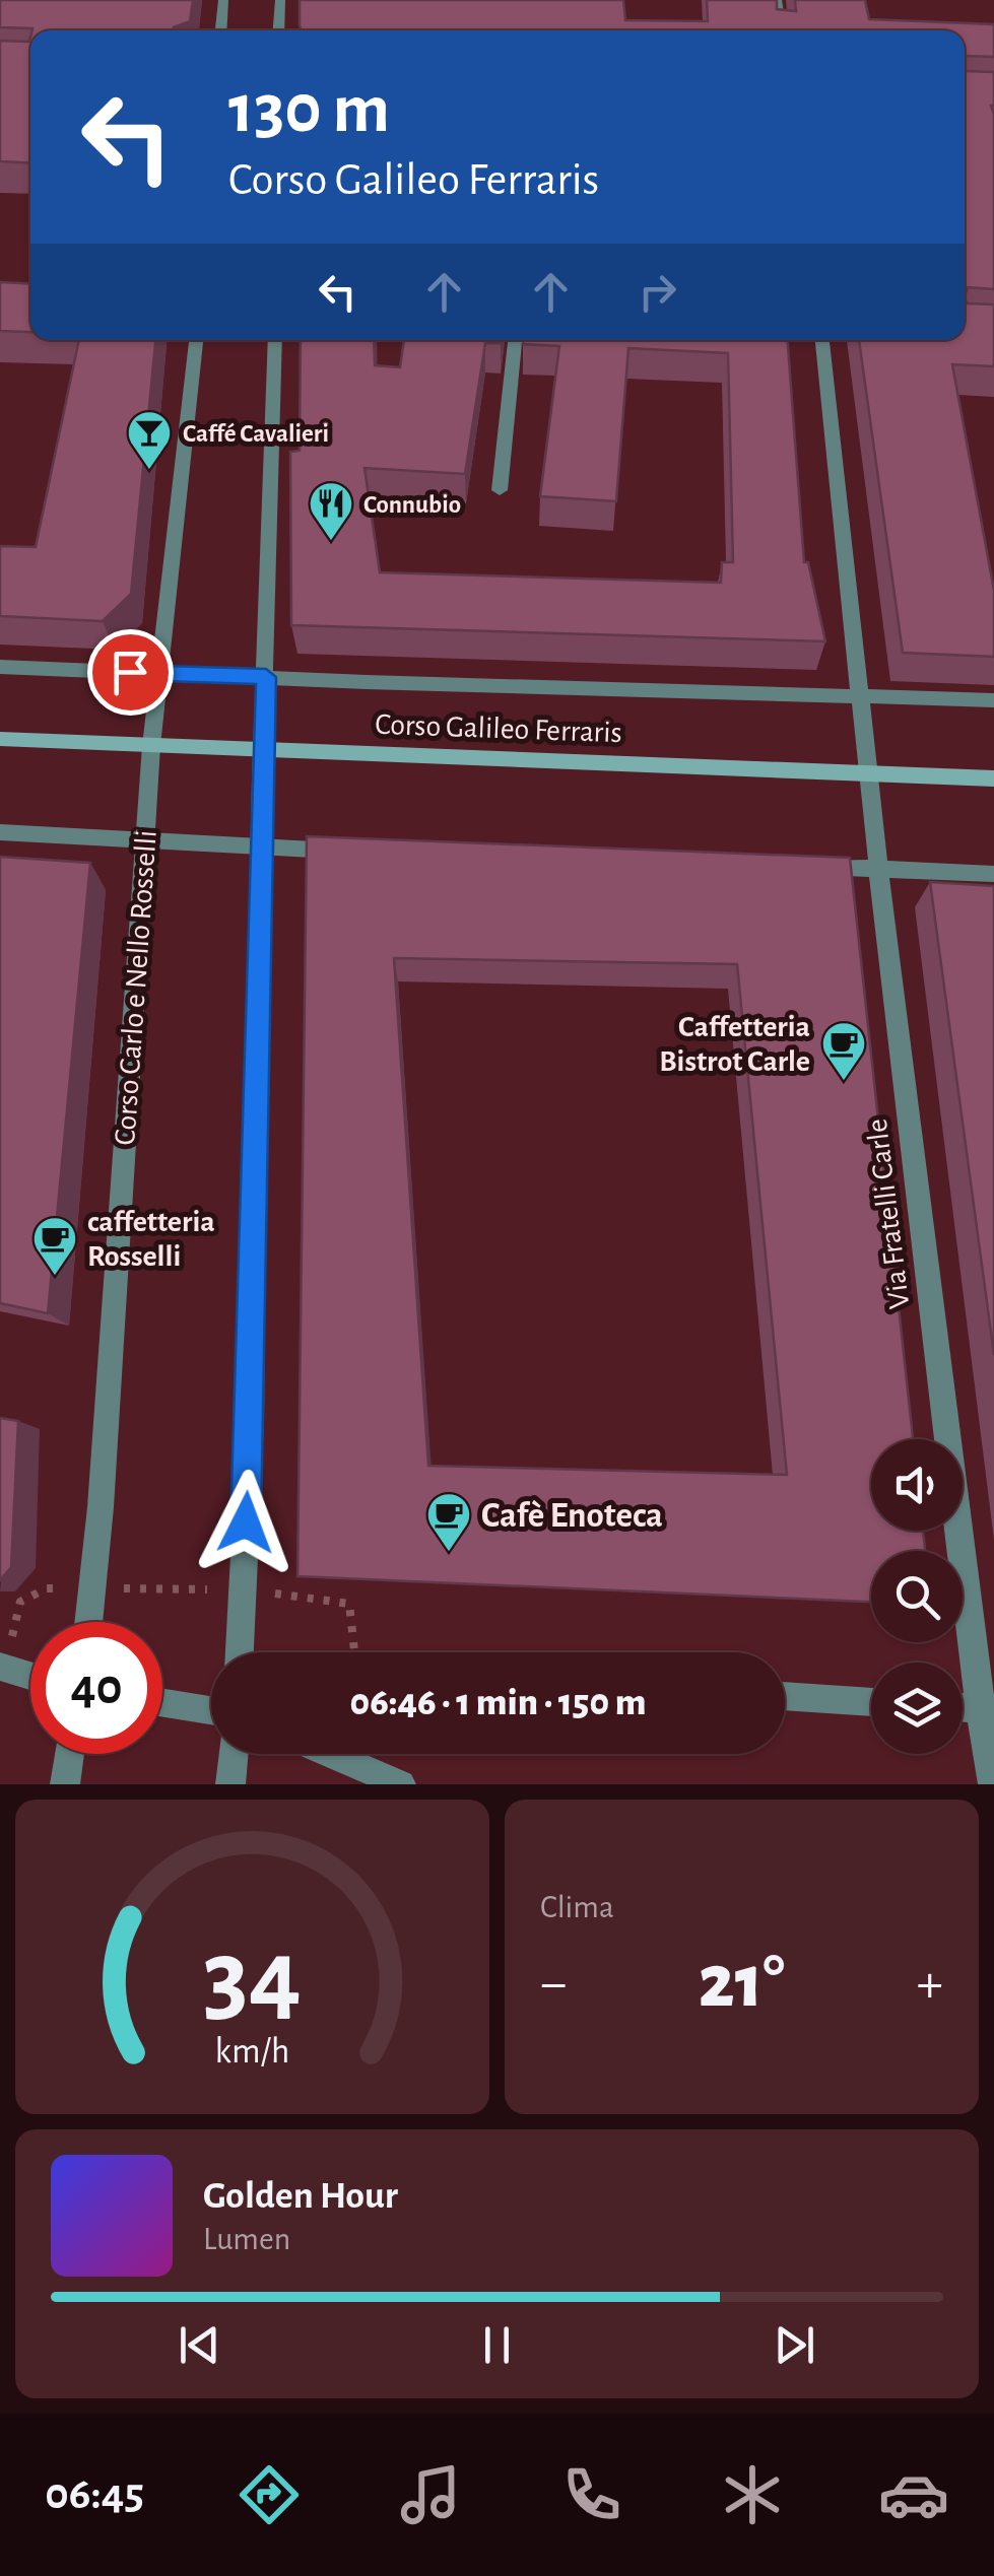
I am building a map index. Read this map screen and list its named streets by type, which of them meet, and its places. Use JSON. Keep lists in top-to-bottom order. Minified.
{"streets":{"main road":["Corso Galileo Ferraris"],"street":["Corso Carlo e Nello Rosselli","Via Fratelli Carle"]},"crossings":[["Corso Galileo Ferraris","Corso Carlo e Nello Rosselli"],["Corso Galileo Ferraris","Via Fratelli Carle"]],"places":{"bar":["Caffé Cavalieri"],"restaurant":["Connubio"],"cafe":["Caffetteria Bistrot Carle","caffetteria Rosselli","Cafè Enoteca"]},"page":{"turn":["130 m","Corso Galileo Ferraris"],"limit":"40","trip":"06:46 · 1 min · 150 m","tile":"Clima","heat":["−","21°","+"],"song":["Golden Hour","Lumen"],"tabs":"06:45","gauge":["34","km/h"]}}
